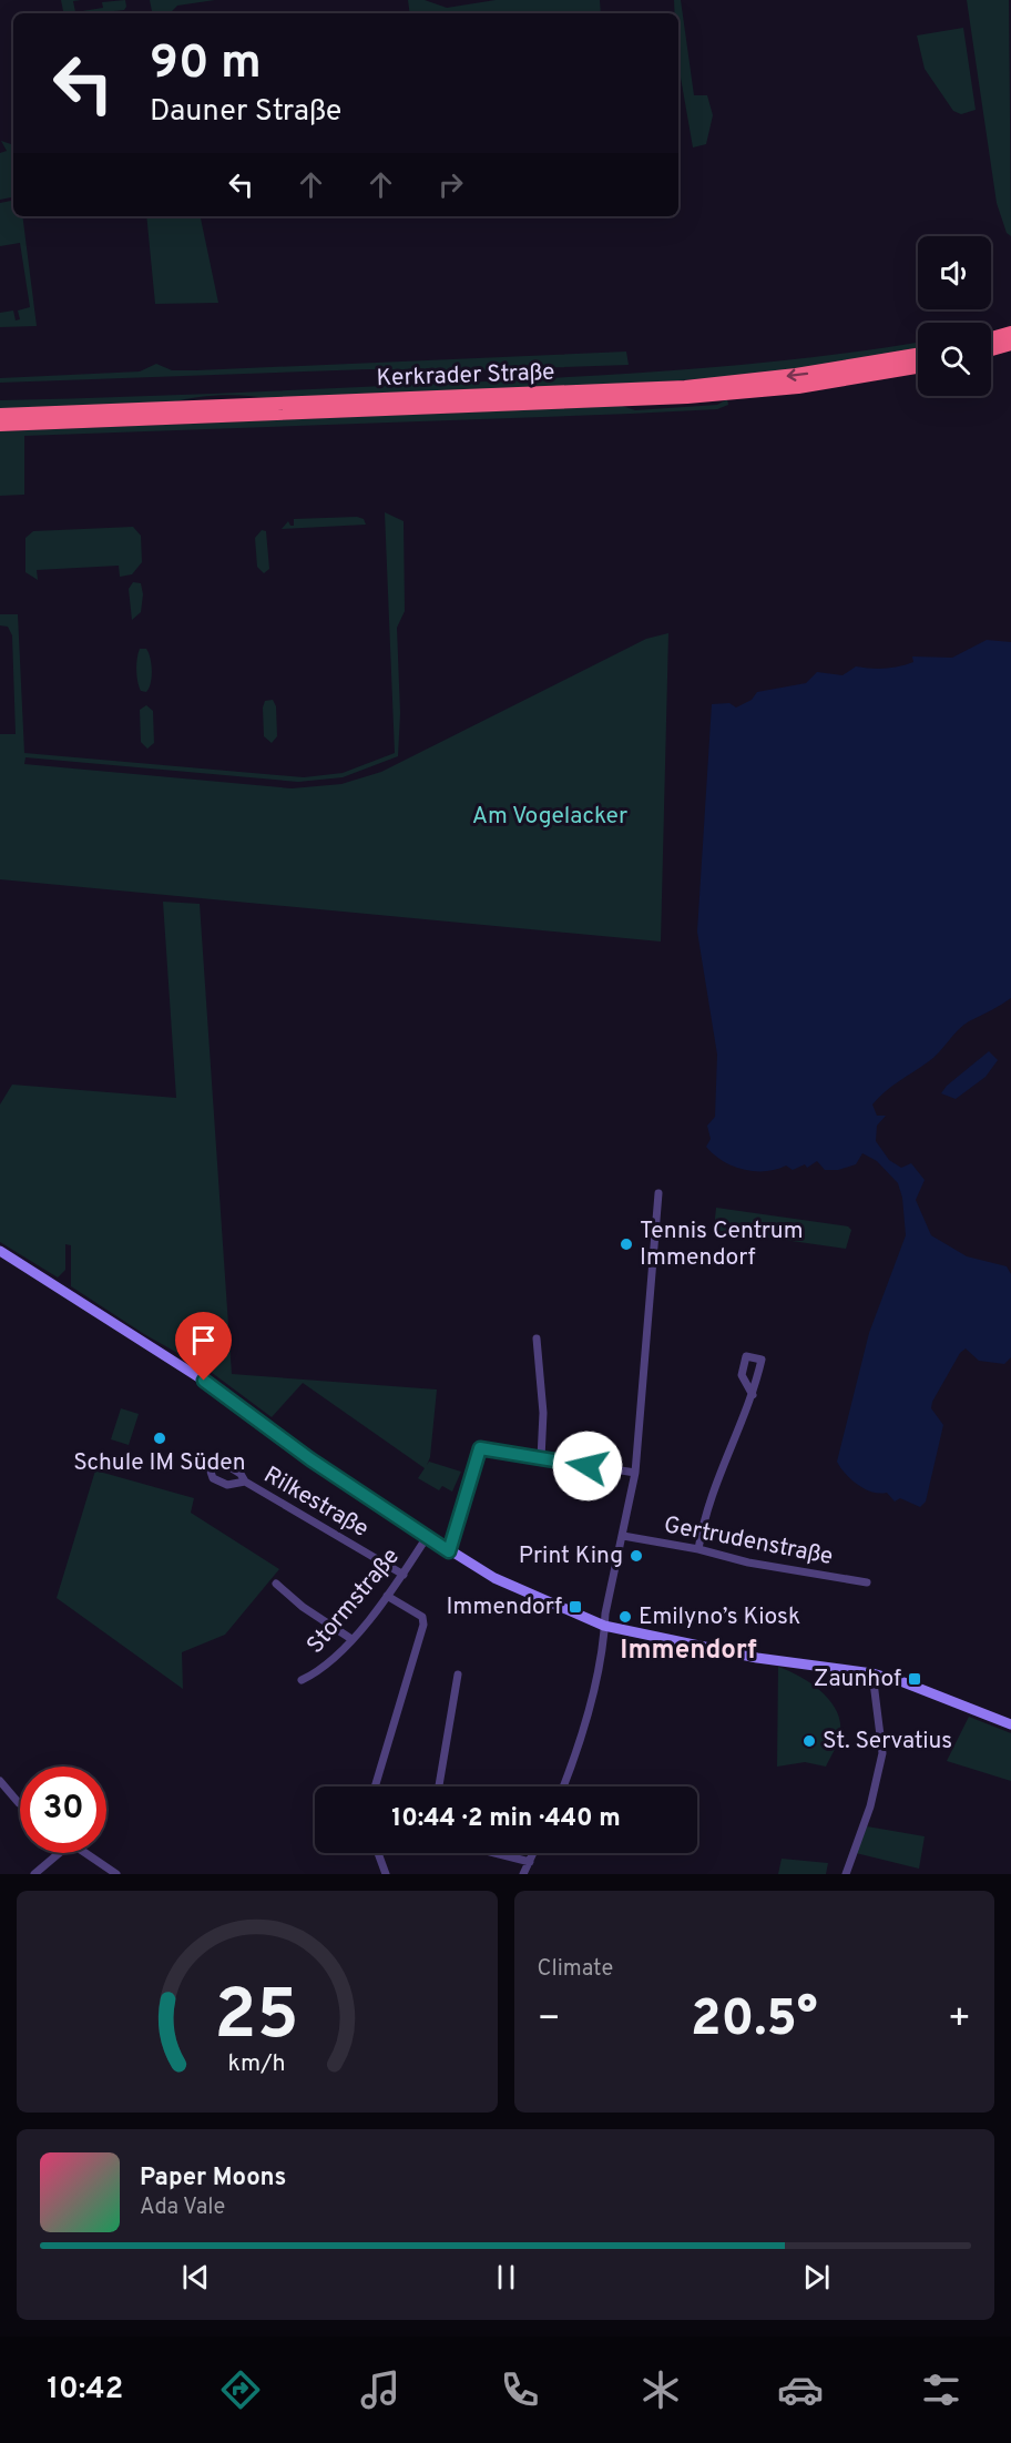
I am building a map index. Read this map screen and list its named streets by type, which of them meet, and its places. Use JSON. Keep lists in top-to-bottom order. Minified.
{"streets":{"highway":["Kerkrader Straße"],"street":["Rilkestraße","Gertrudenstraße","Stormstraße"]},"crossings":[["Rilkestraße","Stormstraße"]],"districts":["Immendorf"],"parks":["Am Vogelacker"],"places":{"other":["Tennis Centrum Immendorf","Schule IM Süden","Print King","Emilyno’s Kiosk","St. Servatius"],"transit":["Immendorf","Zaunhof"]},"page":{"turn":["90 m","Dauner Straße"],"limit":"30","trip":"10:44 · 2 min · 440 m","tile":"Climate","heat":["−","20.5°","+"],"song":["Paper Moons","Ada Vale"],"tabs":"10:42","gauge":["25","km/h"]}}
